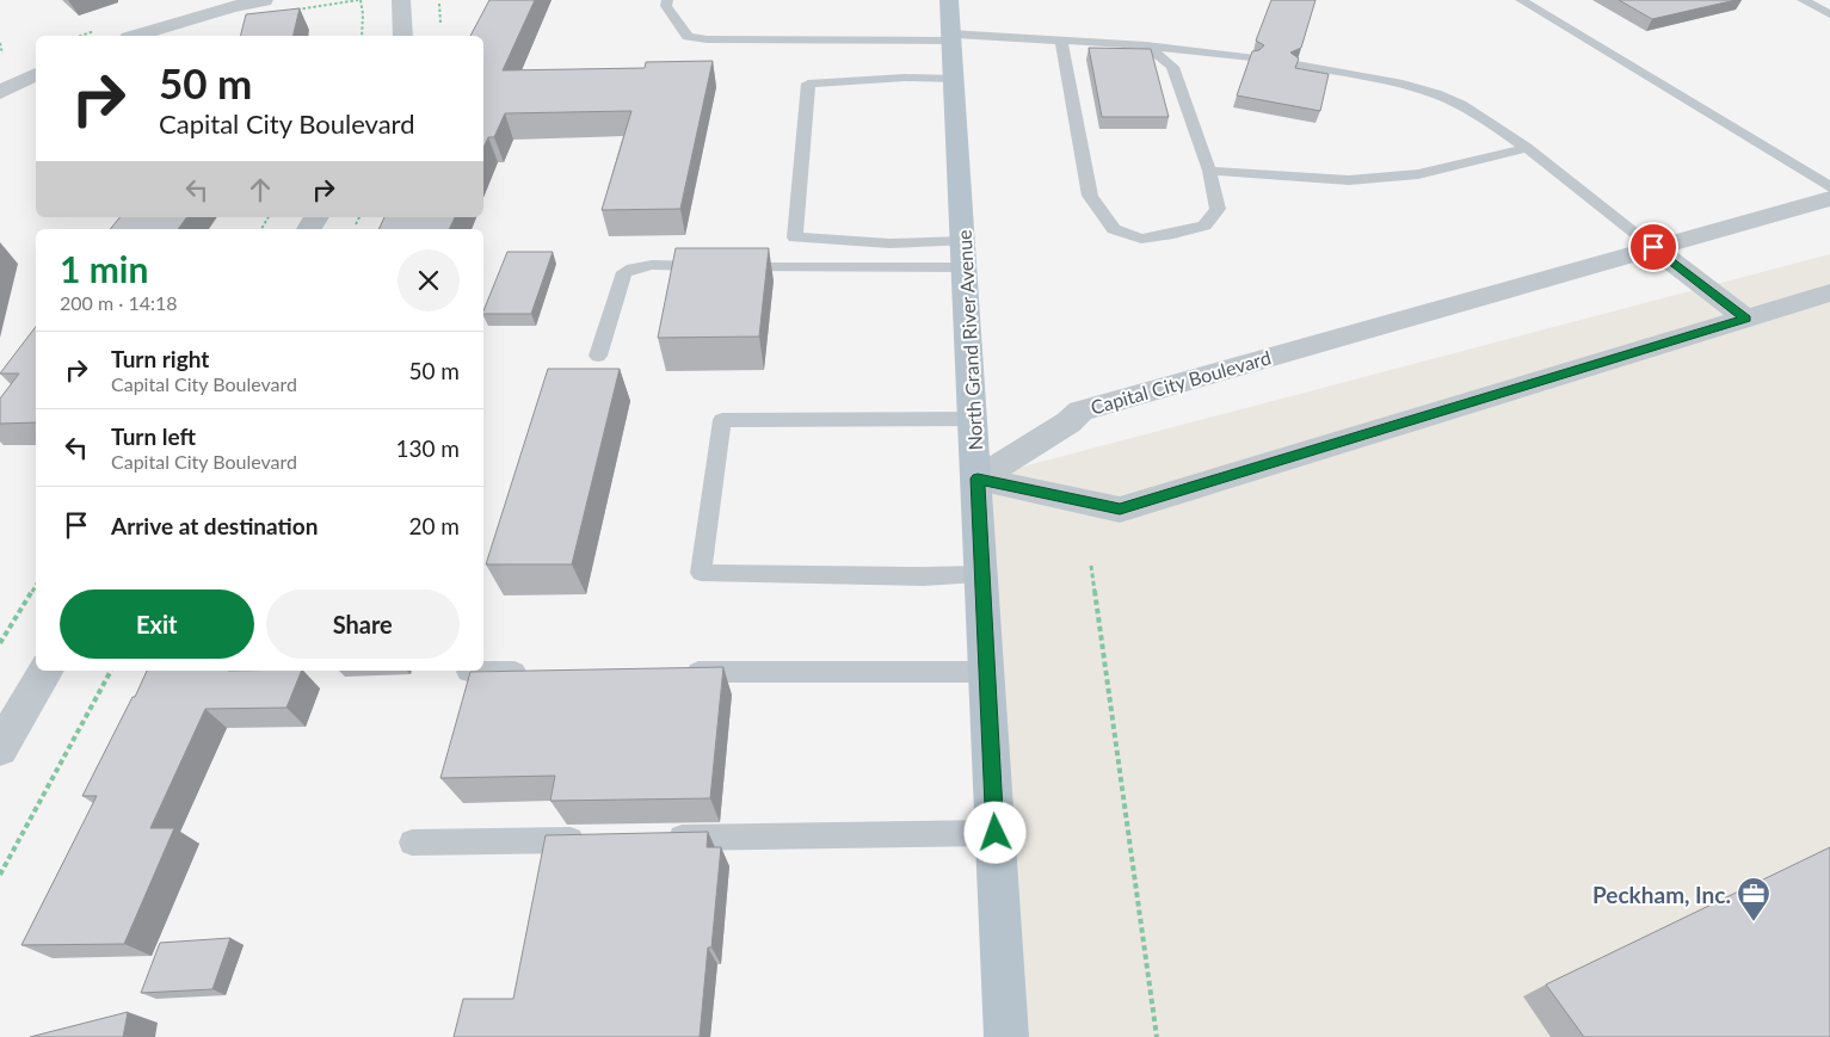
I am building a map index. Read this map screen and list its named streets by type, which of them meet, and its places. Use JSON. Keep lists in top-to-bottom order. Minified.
{"streets":{"main road":["North Grand River Avenue"],"street":["Capital City Boulevard"]},"crossings":[["North Grand River Avenue","Capital City Boulevard"]],"places":{"office":["Peckham, Inc."]},"page":{"turn":["50 m","Capital City Boulevard"],"heading":["1 min","200 m · 14:18"],"list":[{"name":"Turn right","note":"Capital City Boulevard","value":"50 m"},{"name":"Turn left","note":"Capital City Boulevard","value":"130 m"},{"name":"Arrive at destination","value":"20 m"}],"buttons":["Exit","Share"]}}
